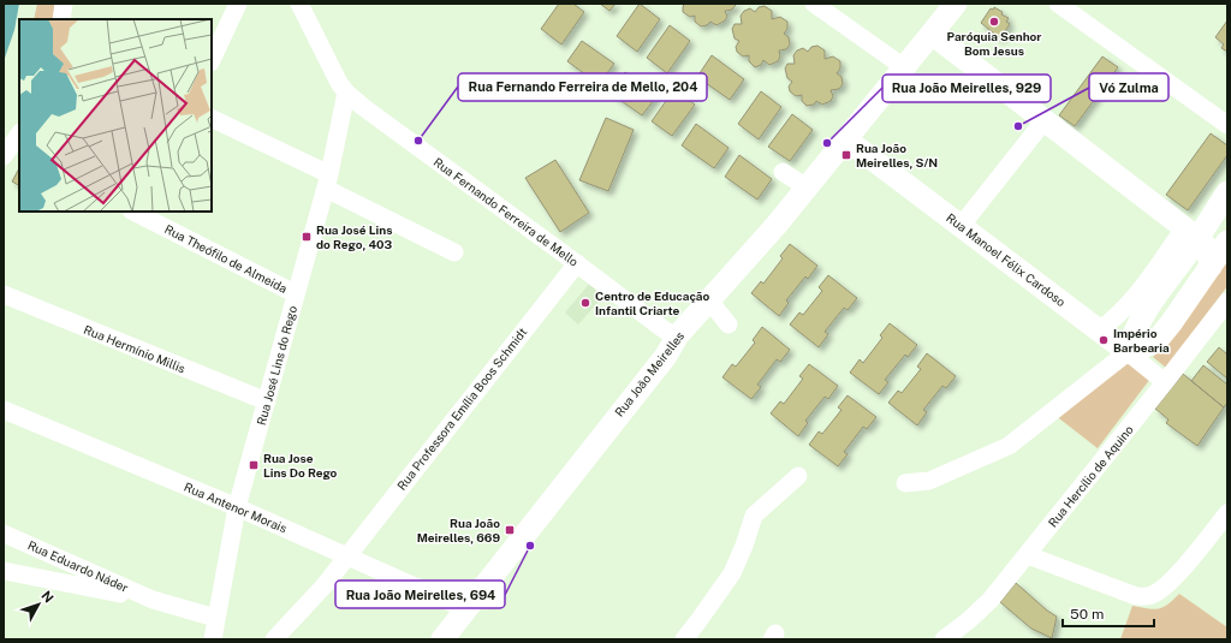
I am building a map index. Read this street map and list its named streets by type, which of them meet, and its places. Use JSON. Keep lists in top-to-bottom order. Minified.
{"streets":{"main road":["Rua Manoel Félix Cardoso","Rua João Meirelles"],"street":["Rua Fernando Ferreira de Mello","Rua Theófilo de Almeida","Rua Hermínio Millis","Rua José Lins do Rego","Rua Professora Emília Boos Schmidt","Rua Hercílio de Aquino","Rua Antenor Morais","Rua Eduardo Náder"]},"crossings":[["Rua Fernando Ferreira de Mello","Rua José Lins do Rego"],["Rua Fernando Ferreira de Mello","Rua João Meirelles"],["Rua Fernando Ferreira de Mello","Rua Professora Emília Boos Schmidt"],["Rua Theófilo de Almeida","Rua José Lins do Rego"],["Rua Manoel Félix Cardoso","Rua João Meirelles"],["Rua Manoel Félix Cardoso","Rua Hercílio de Aquino"],["Rua Hermínio Millis","Rua José Lins do Rego"],["Rua José Lins do Rego","Rua Antenor Morais"],["Rua José Lins do Rego","Rua Eduardo Náder"],["Rua João Meirelles","Rua Antenor Morais"],["Rua Professora Emília Boos Schmidt","Rua Antenor Morais"]],"places":{"other":["Paróquia Senhor Bom Jesus","Vó Zulma","Rua Fernando Ferreira de Mello, 204","Rua João Meirelles, 929","Centro de Educação Infantil Criarte","Império Barbearia","Rua João Meirelles, 694"],"transit":["Rua João Meirelles, S/N","Rua José Lins do Rego, 403","Rua Jose Lins Do Rego","Rua João Meirelles, 669"]},"scale_bar":"50 m","north":"top right"}
